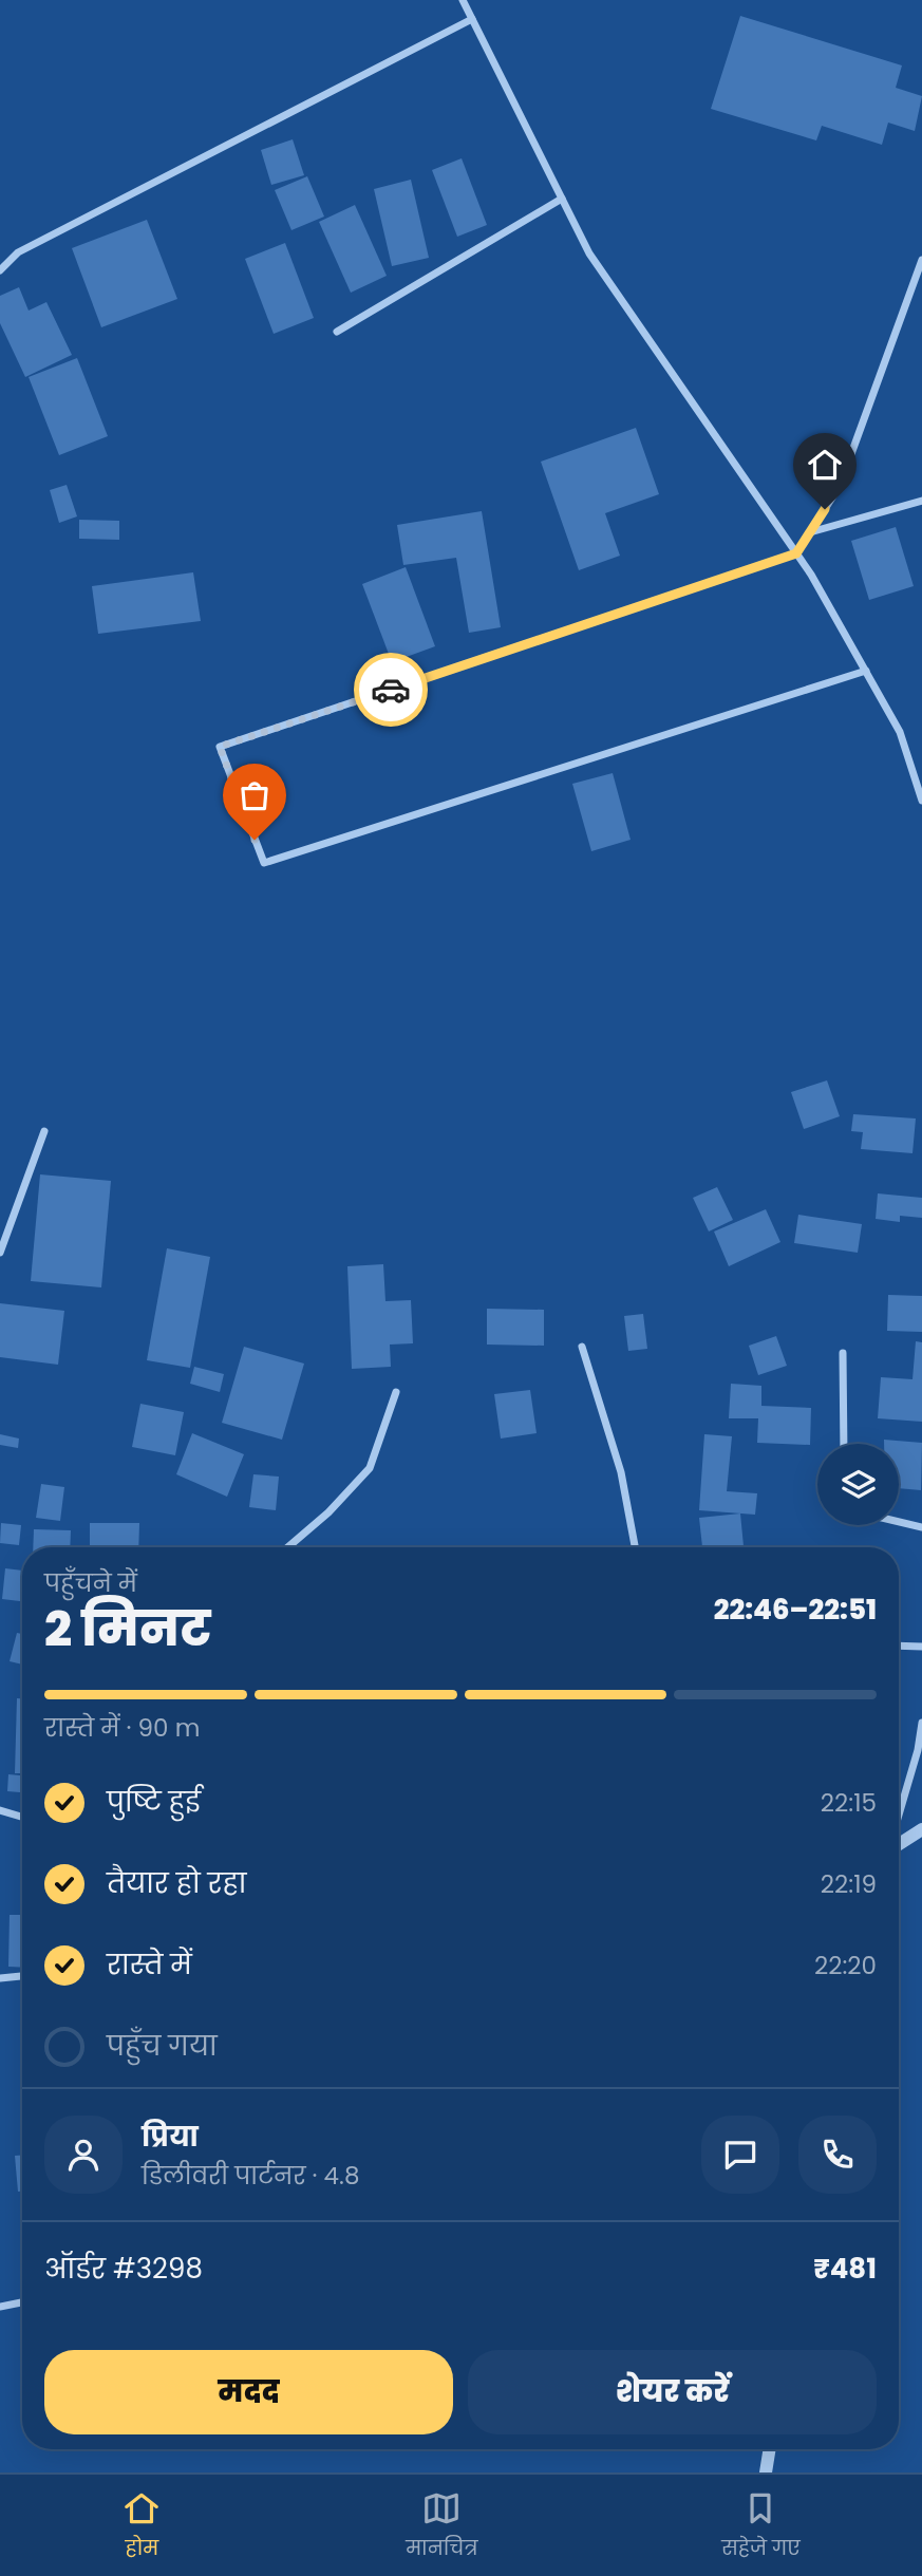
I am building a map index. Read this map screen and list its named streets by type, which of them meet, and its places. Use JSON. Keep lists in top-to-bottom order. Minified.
{"page":{"heading":["2 मिनट","पहुँचने में","22:46–22:51"],"panel":["प्रिया","डिलीवरी पार्टनर · 4.8","ऑर्डर #3298","₹481"],"bar":"रास्ते में · 90 m","list":[["पुष्टि हुई","22:15"],["तैयार हो रहा","22:19"],["रास्ते में","22:20"],"पहुँच गया"],"buttons":["मदद","शेयर करें"],"tabs":["होम","मानचित्र","सहेजे गए"]}}
